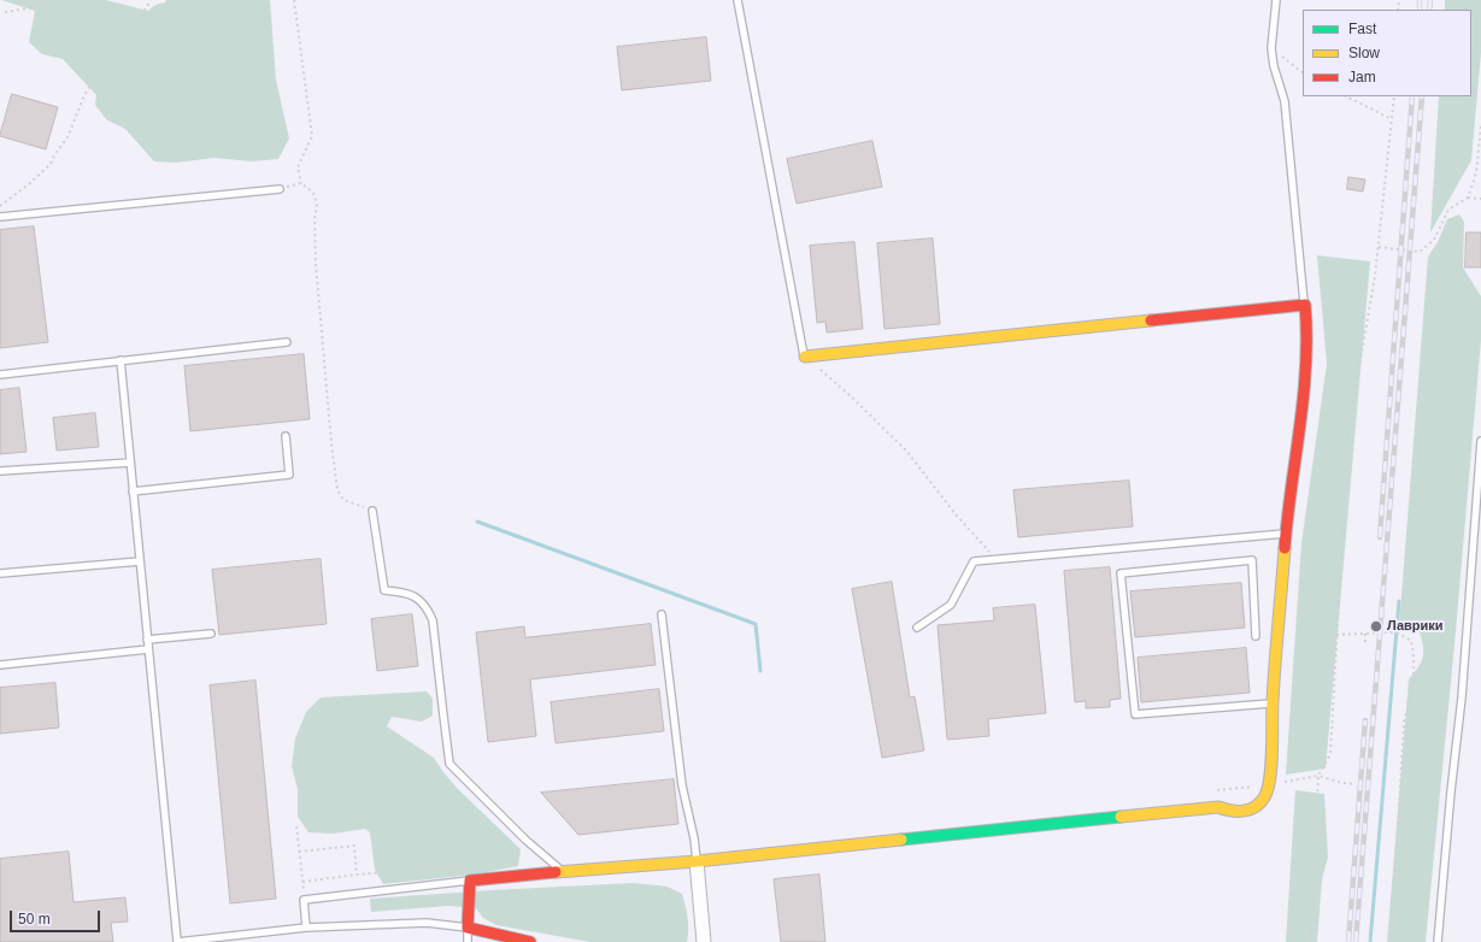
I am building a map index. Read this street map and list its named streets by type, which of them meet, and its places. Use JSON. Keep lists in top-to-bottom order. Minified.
{"places":["Лаврики"],"legend":["Fast","Slow","Jam"],"scale_bar":"50 m"}
